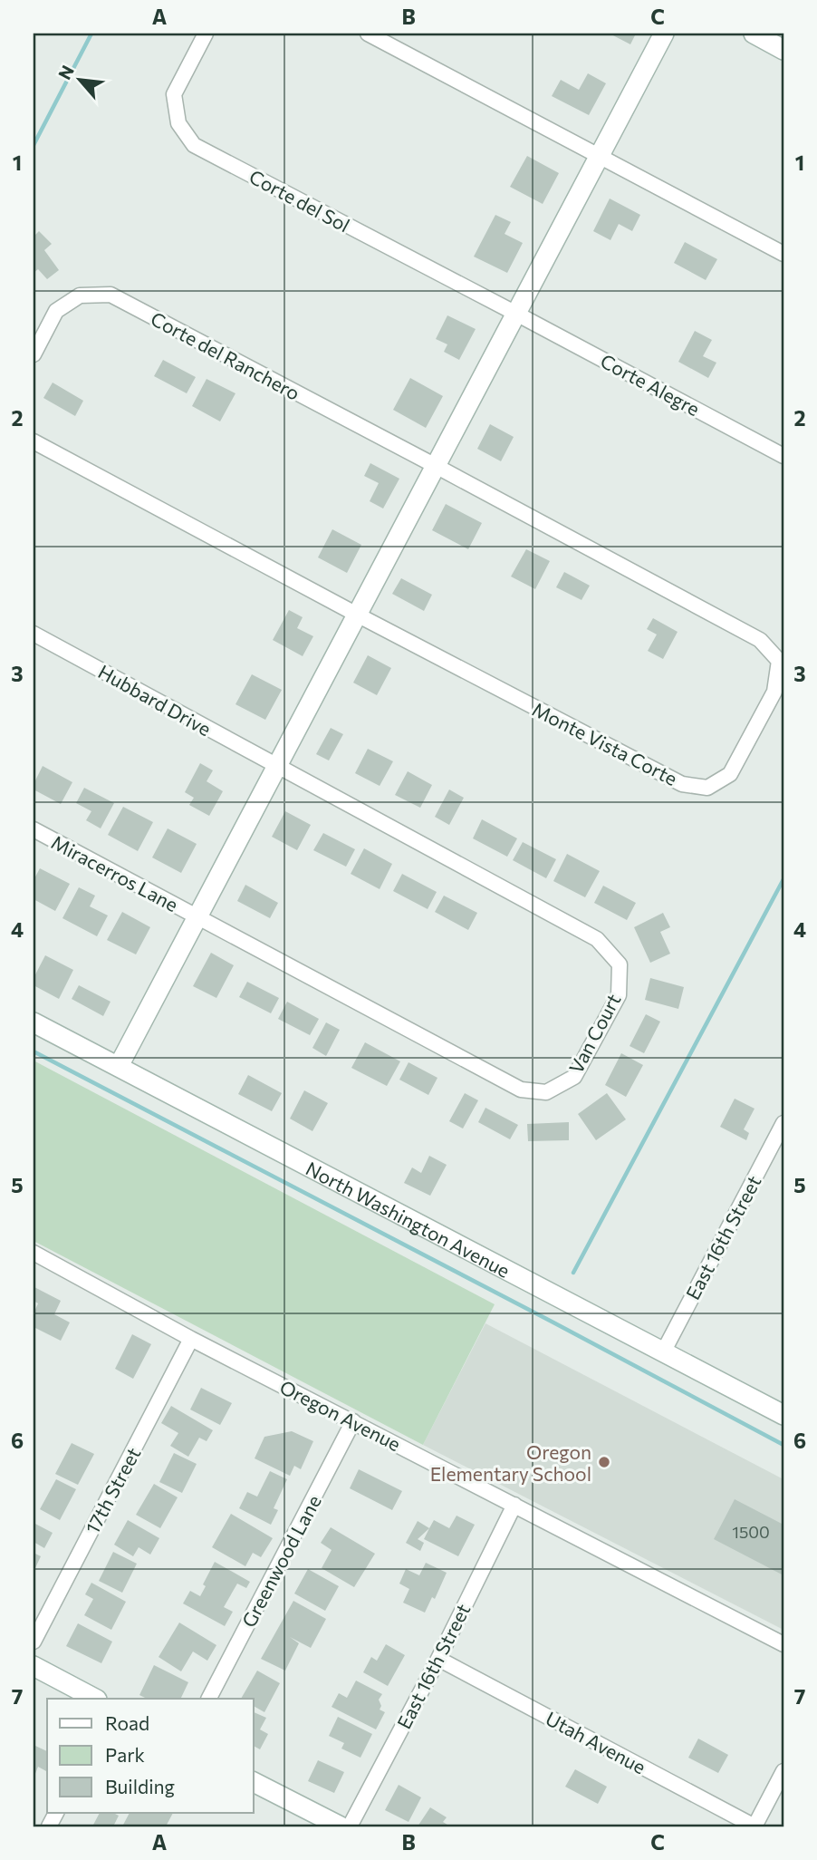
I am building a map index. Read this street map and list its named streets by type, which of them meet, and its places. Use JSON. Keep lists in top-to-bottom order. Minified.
{"streets":{"street":["Corte del Sol","Corte del Ranchero","Corte Alegre","Hubbard Drive","Monte Vista Corte","Miracerros Lane","Van Court","North Washington Avenue","East 16th Street","Oregon Avenue","17th Street","Greenwood Lane","Utah Avenue"]},"crossings":[["Corte del Sol","Corte Alegre"],["Corte del Ranchero","Monte Vista Corte"],["Hubbard Drive","Van Court"],["Miracerros Lane","Van Court"],["North Washington Avenue","East 16th Street"],["East 16th Street","Oregon Avenue"],["East 16th Street","Utah Avenue"],["Oregon Avenue","17th Street"],["Oregon Avenue","Greenwood Lane"]],"places":["Oregon Elementary School"],"house_numbers":["1500"],"legend":["Road","Park","Building"],"north":"top left","grid":{"columns":["A","B","C"],"rows":["1","2","3","4","5","6","7"]}}
